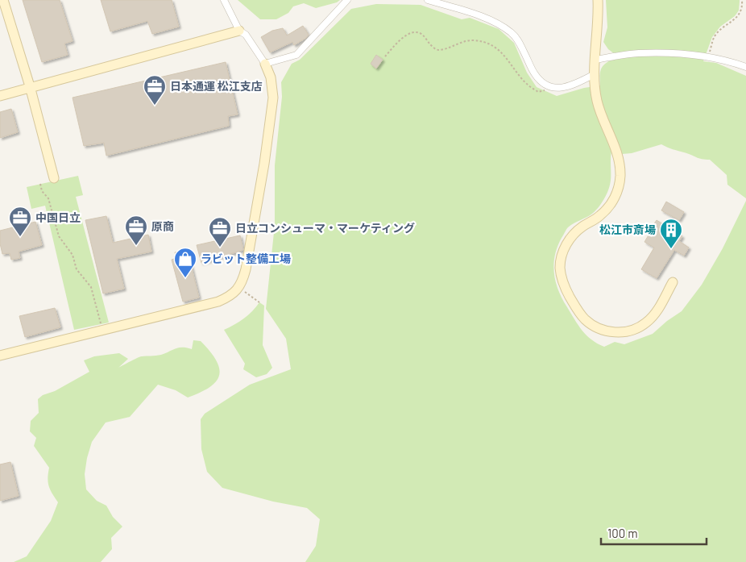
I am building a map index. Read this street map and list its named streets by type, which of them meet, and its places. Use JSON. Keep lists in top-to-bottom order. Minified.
{"places":{"office":["日本通運 松江支店","中国日立","原商","日立コンシューマ・マーケティング"],"building":["松江市斎場"],"shop":["ラビット整備工場"]},"scale_bar":"100 m"}
